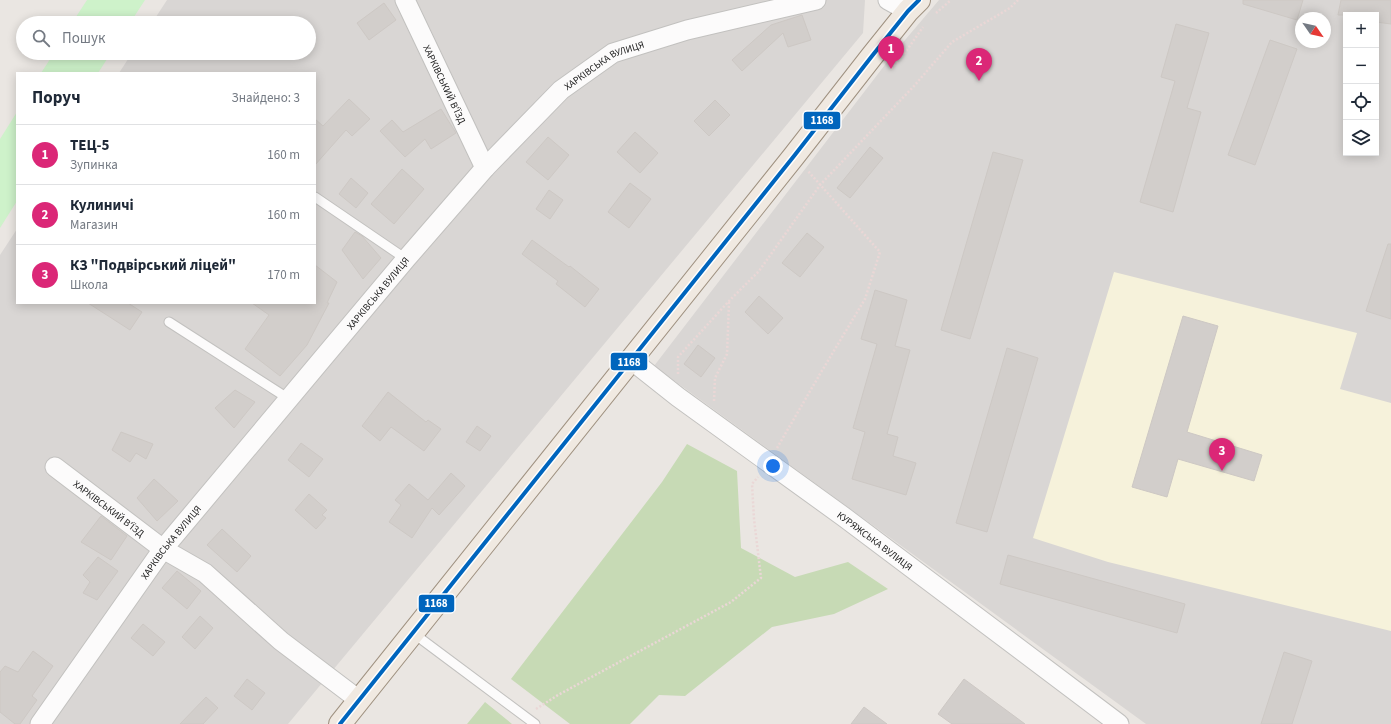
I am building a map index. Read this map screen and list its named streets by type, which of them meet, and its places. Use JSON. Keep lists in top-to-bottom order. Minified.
{"streets":{"street":["ХАРКІВСЬКА ВУЛИЦЯ","ХАРКІВСЬКИЙ В’ЇЗД","КУРЯЖСЬКА ВУЛИЦЯ"]},"crossings":[["ХАРКІВСЬКА ВУЛИЦЯ","ХАРКІВСЬКИЙ В’ЇЗД"]],"lines":["transit line 1168"],"north":"bottom right","page":{"map_buttons":["+","−"],"search":"Пошук","pins":["1","2","3"],"heading":["Поруч","Знайдено: 3"],"list":[{"mark":"1","name":"ТЕЦ-5","note":"Зупинка","value":"160 m"},{"mark":"2","name":"Кулиничі","note":"Магазин","value":"160 m"},{"mark":"3","name":"КЗ \"Подвірський ліцей\"","note":"Школа","value":"170 m"}]}}
